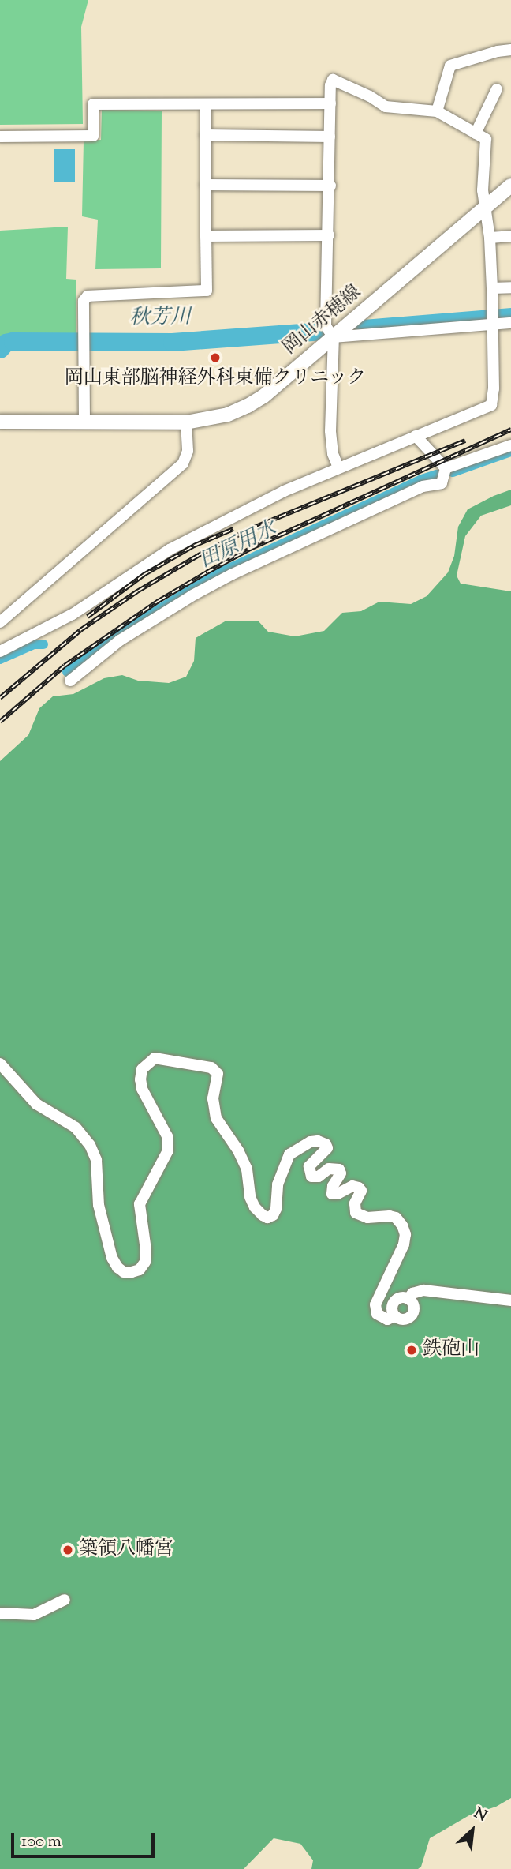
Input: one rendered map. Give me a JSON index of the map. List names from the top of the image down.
{
  "streets": {
    "main road": ["岡山赤穂線"]
  },
  "water": ["秋芳川", "田原用水"],
  "places": ["岡山東部脳神経外科東備クリニック", "鉄砲山", "築領八幡宮"],
  "scale_bar": "100 m",
  "north": "top right"
}
